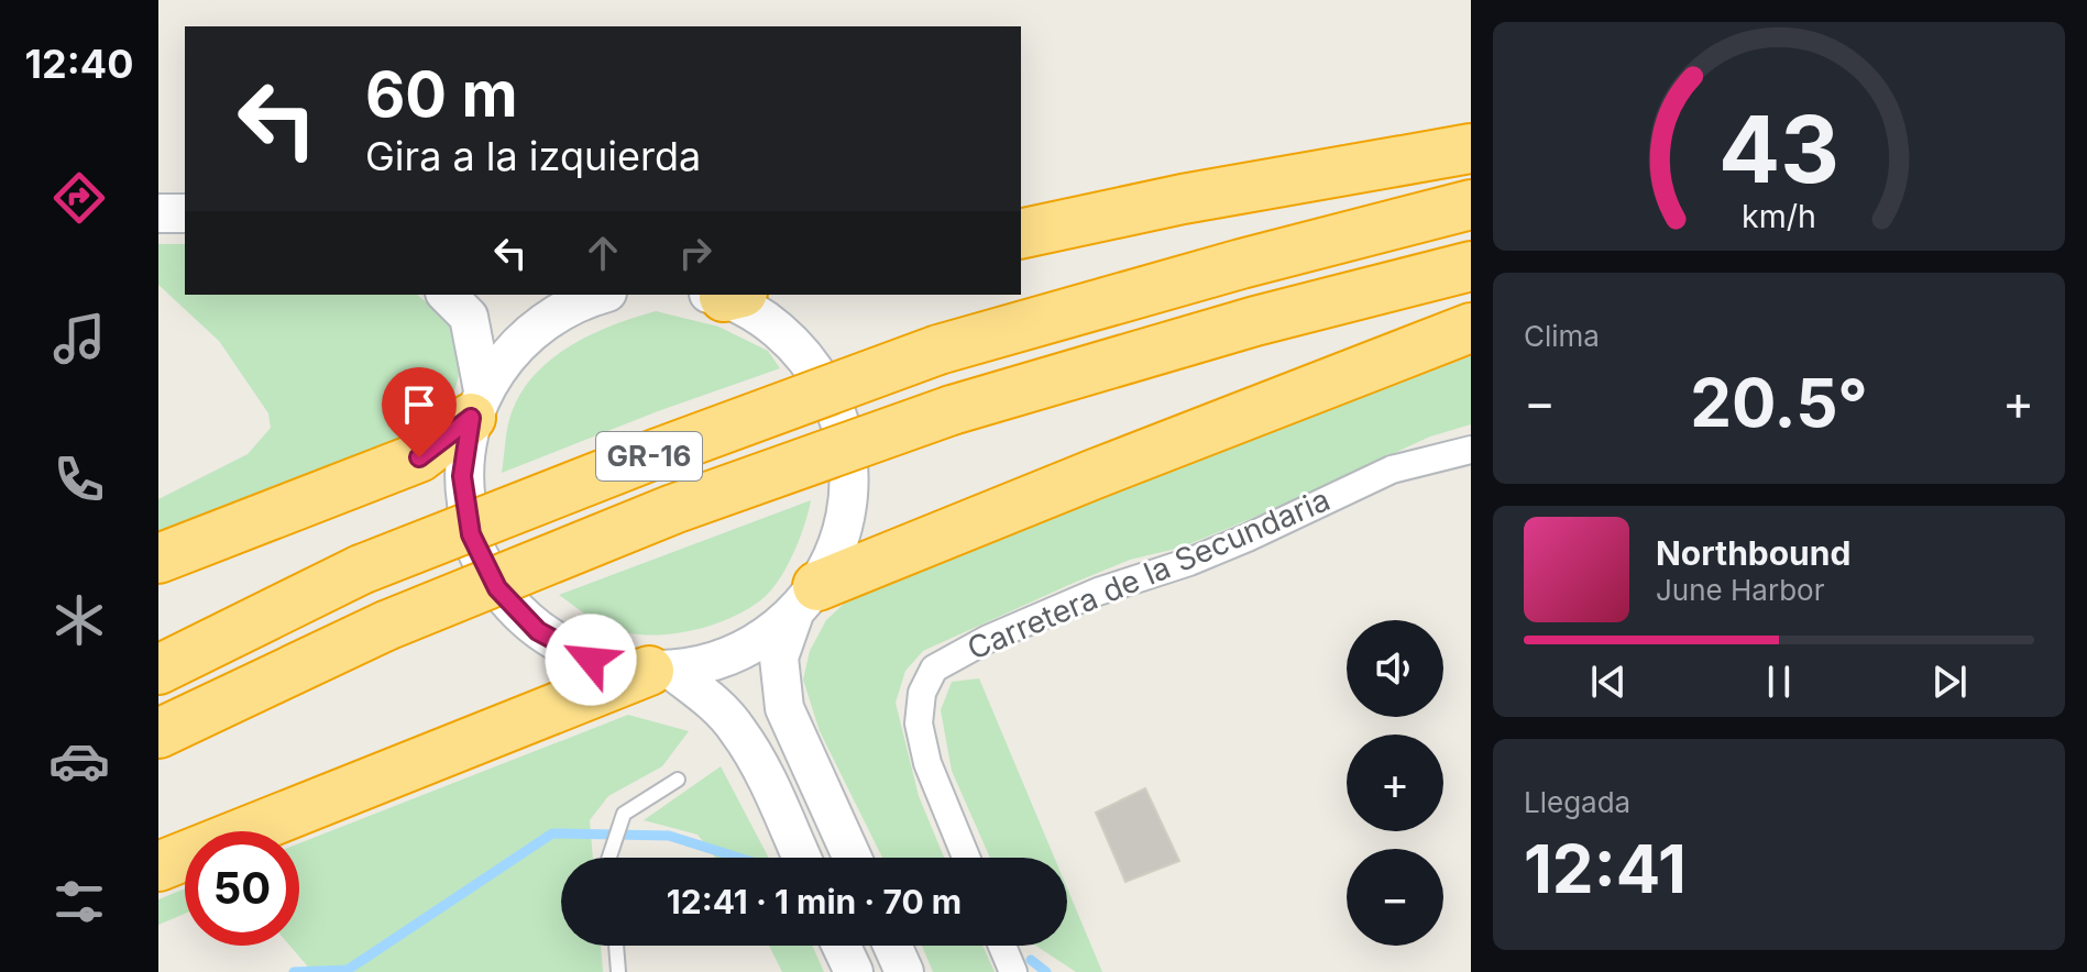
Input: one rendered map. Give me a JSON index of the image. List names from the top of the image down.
{
  "streets": {
    "highway": ["GR-16"],
    "street": ["Carretera de la Secundaria"]
  },
  "page": {
    "tabs": "12:40",
    "turn": ["60 m", "Gira a la izquierda"],
    "tile": [
      "Clima",
      ["Llegada", "12:41"]
    ],
    "heat": ["−", "20.5°", "+"],
    "song": ["Northbound", "June Harbor"],
    "map_buttons": ["+", "−"],
    "limit": "50",
    "trip": "12:41 · 1 min · 70 m",
    "gauge": ["43", "km/h"]
  }
}
